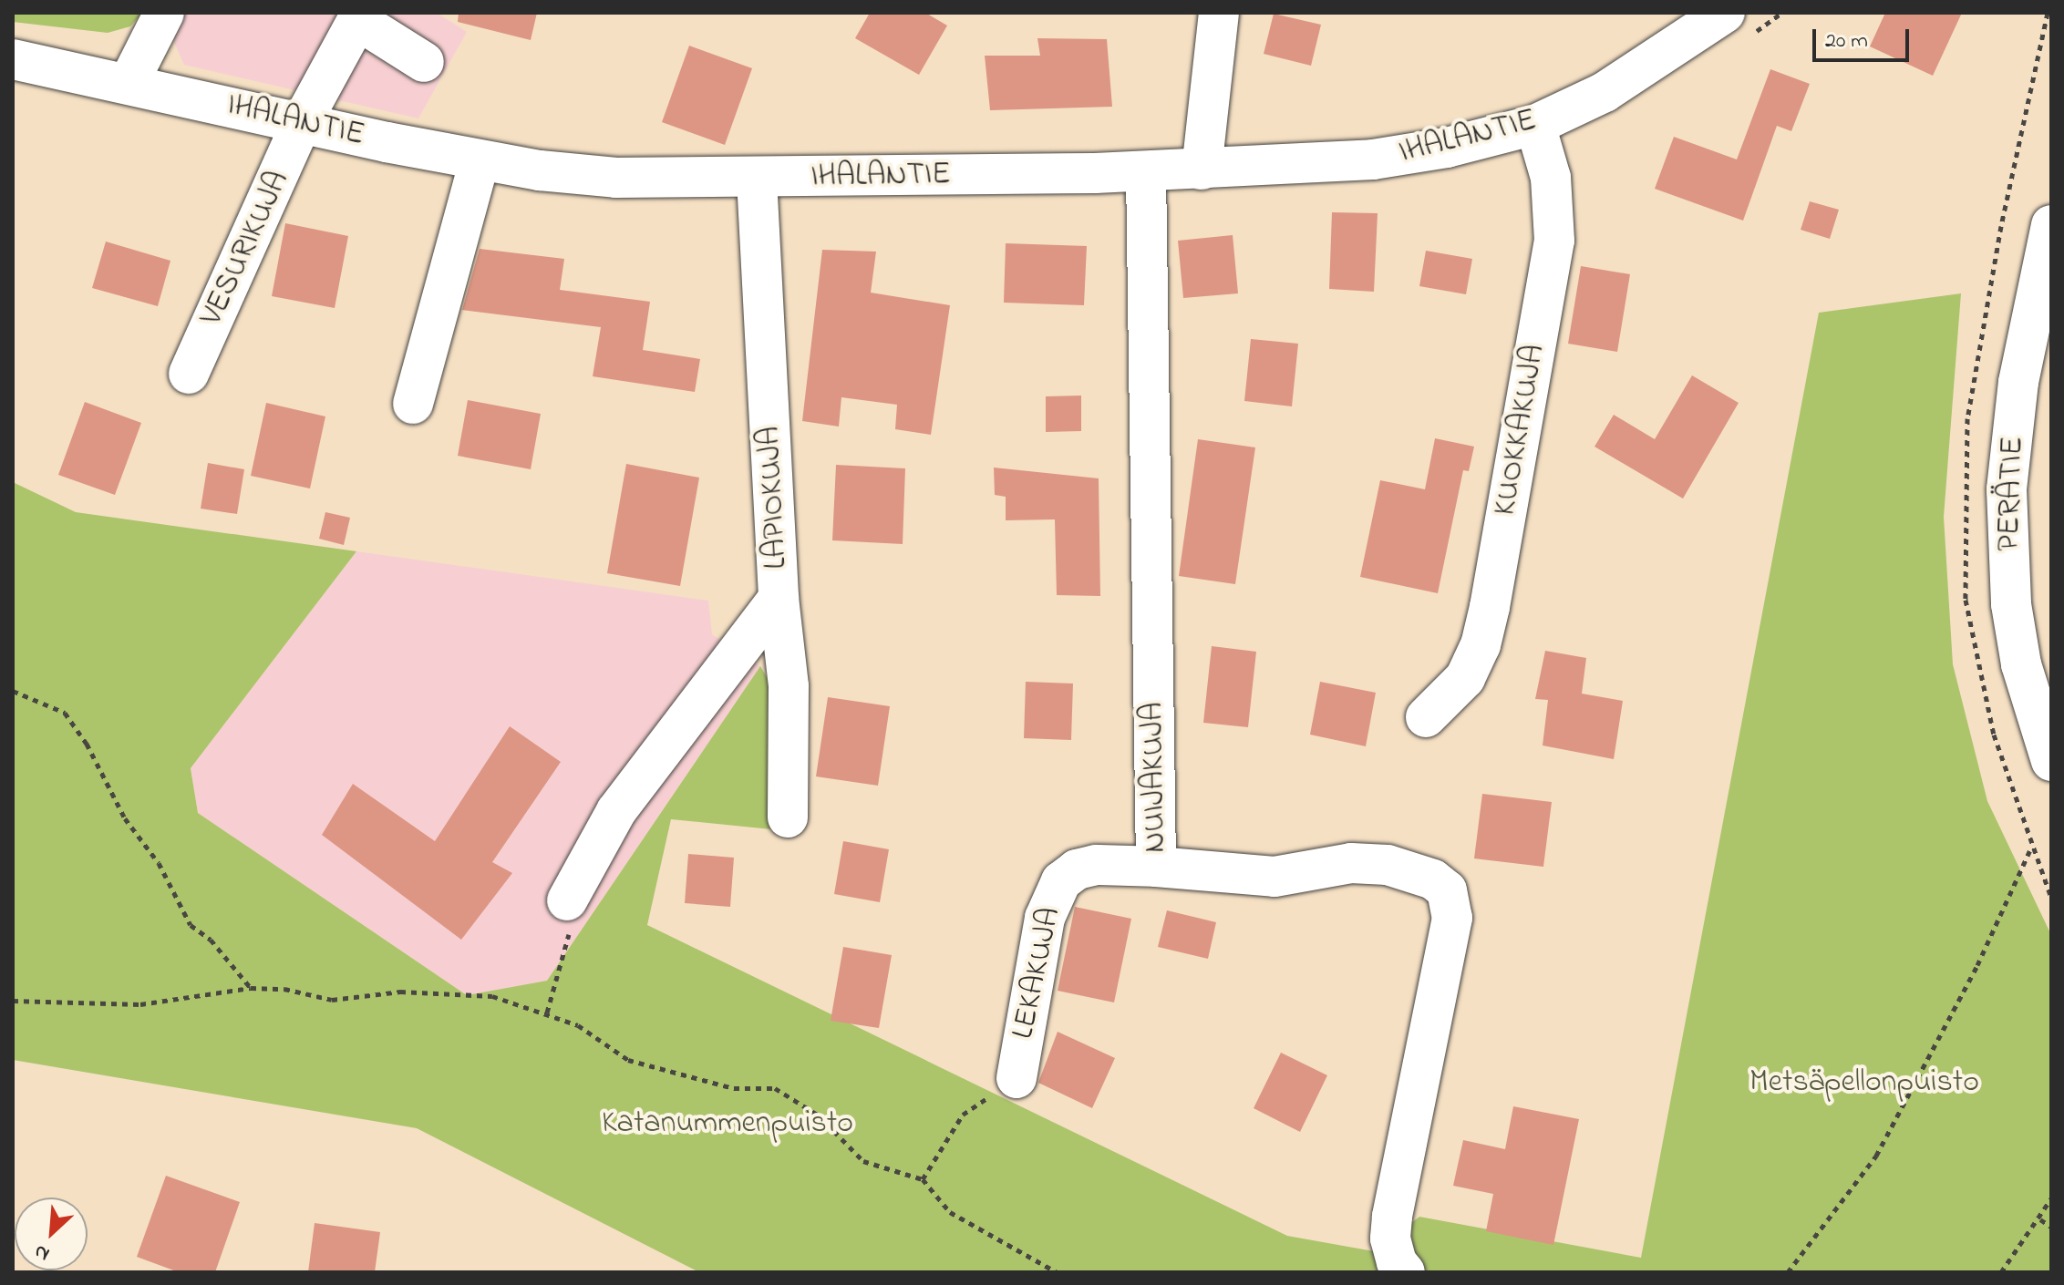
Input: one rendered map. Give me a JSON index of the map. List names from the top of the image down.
{
  "streets": {
    "street": [
      "IHALANTIE",
      "VESURIKUJA",
      "KUOKKAKUJA",
      "PERÄTIE",
      "LAPIOKUJA",
      "NUIJAKUJA",
      "LEKAKUJA"
    ]
  },
  "crossings": [
    ["IHALANTIE", "VESURIKUJA"],
    ["IHALANTIE", "KUOKKAKUJA"],
    ["IHALANTIE", "LAPIOKUJA"],
    ["IHALANTIE", "NUIJAKUJA"],
    ["NUIJAKUJA", "LEKAKUJA"]
  ],
  "parks": ["Metsäpellonpuisto", "Katanummenpuisto"],
  "scale_bar": "20 m",
  "north": "bottom left"
}
